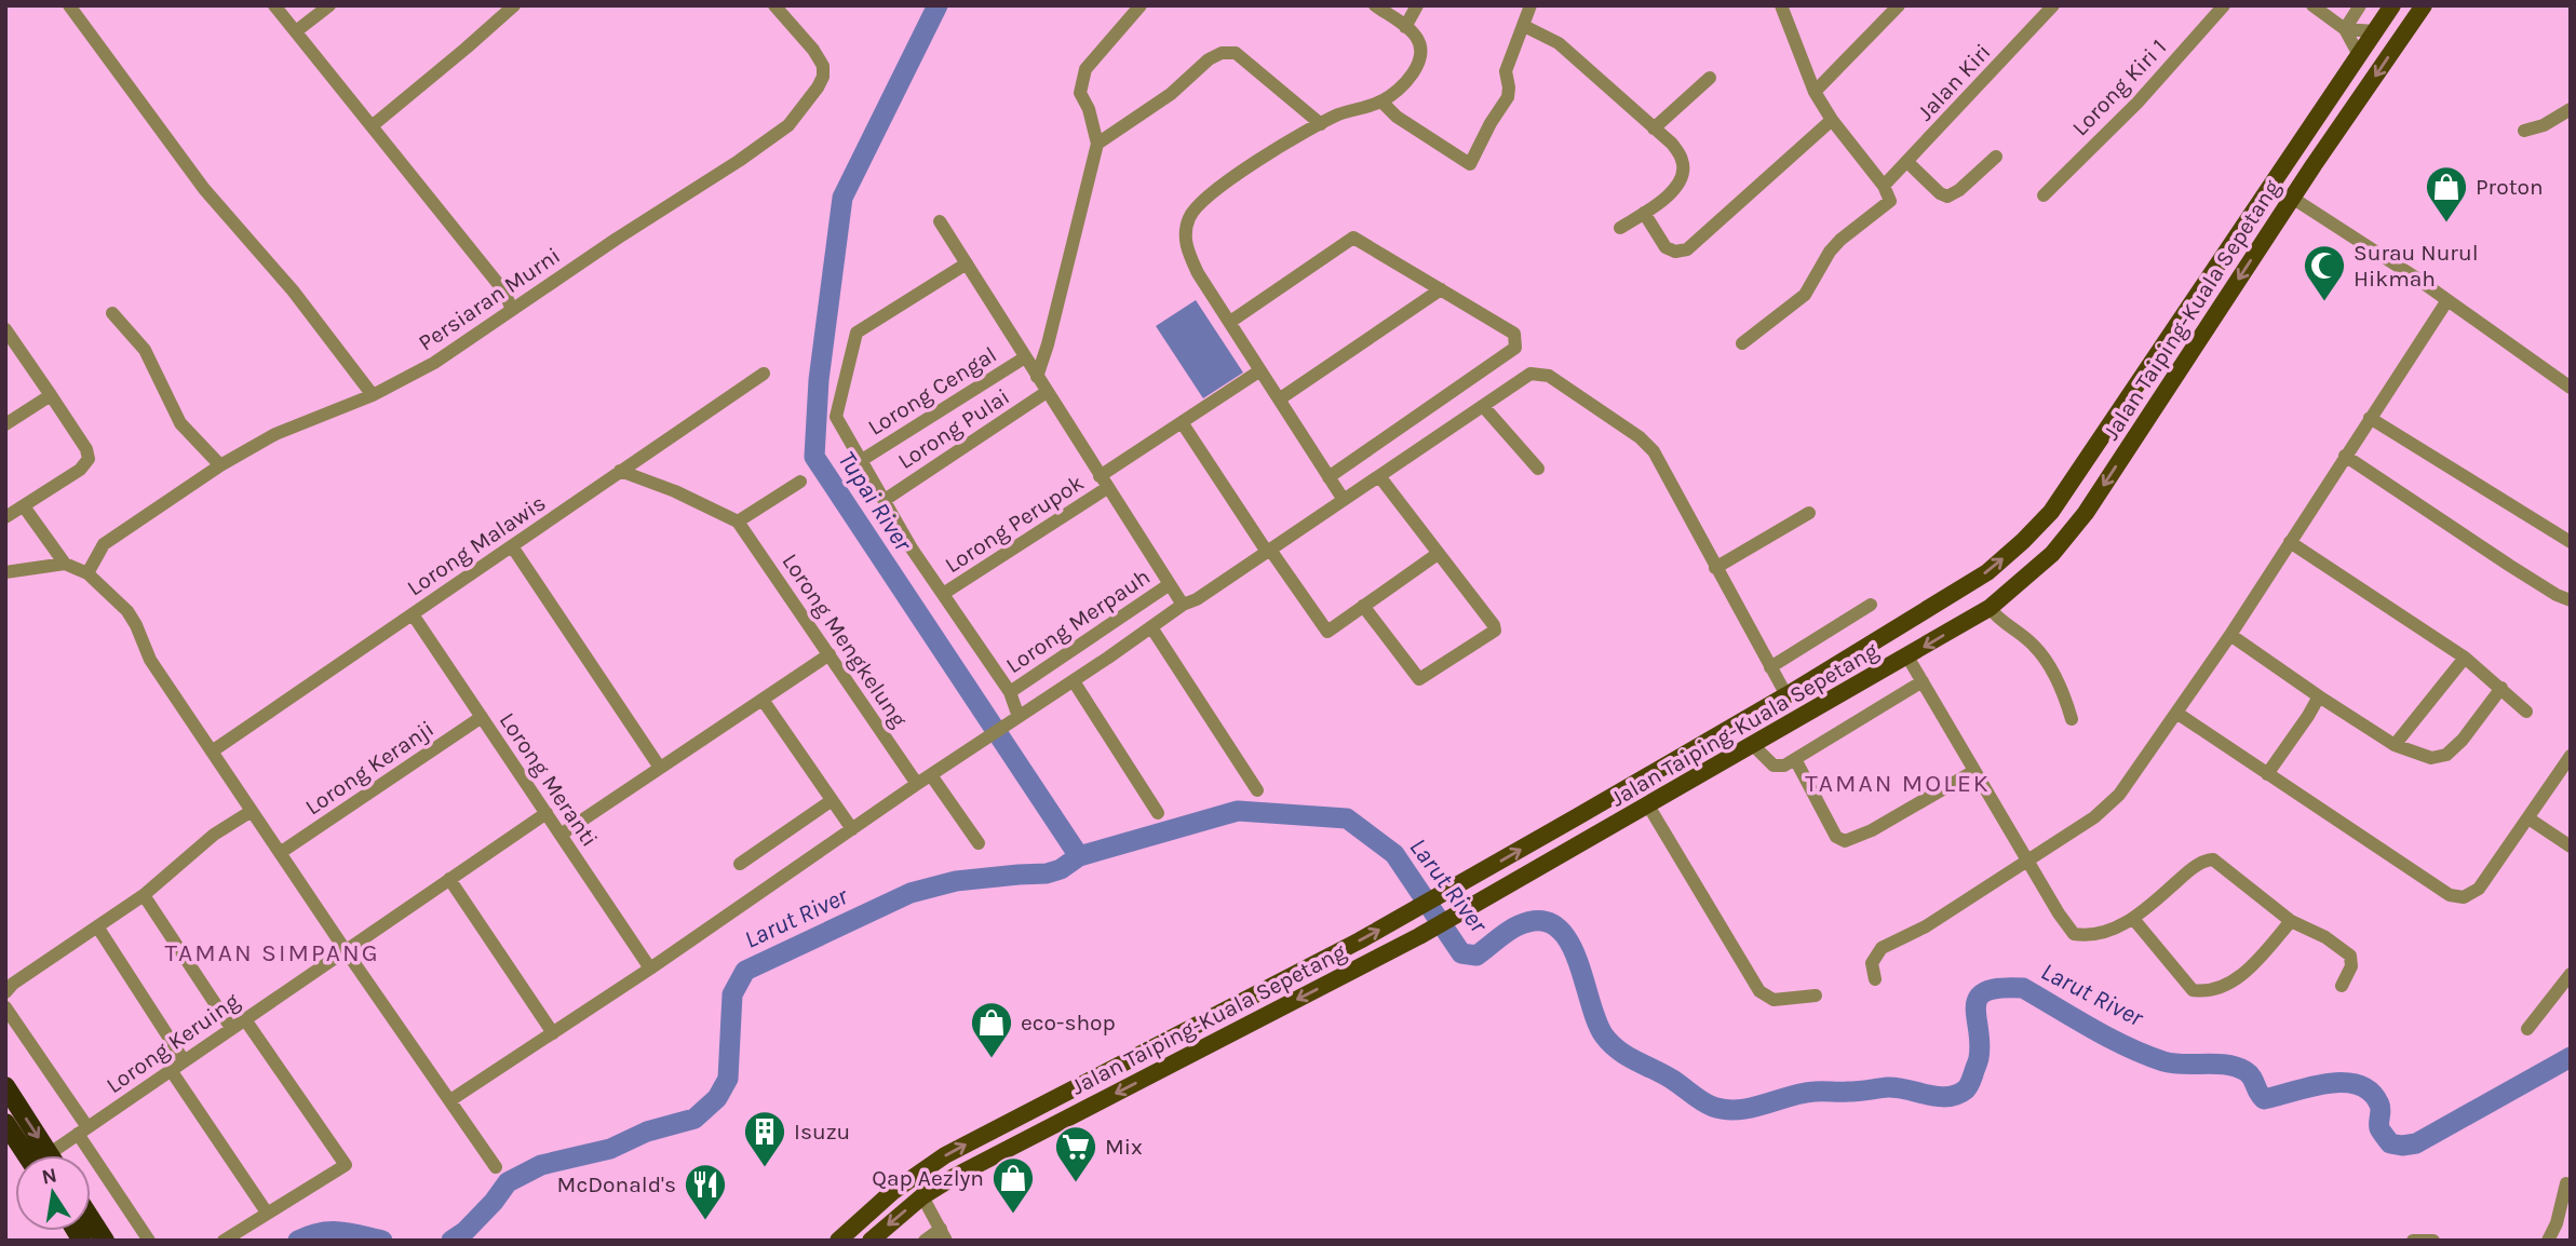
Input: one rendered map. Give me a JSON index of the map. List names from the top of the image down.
{
  "streets": {
    "main road": ["Jalan Taiping-Kuala Sepetang"],
    "street": [
      "Jalan Kiri",
      "Lorong Kiri 1",
      "Persiaran Murni",
      "Lorong Cengal",
      "Lorong Pulai",
      "Lorong Perupok",
      "Lorong Malawis",
      "Lorong Merpauh",
      "Lorong Mengkelung",
      "Lorong Keranji",
      "Lorong Meranti",
      "Lorong Keruing"
    ]
  },
  "crossings": [
    ["Lorong Malawis", "Lorong Meranti"],
    ["Lorong Keranji", "Lorong Meranti"],
    ["Lorong Meranti", "Lorong Keruing"]
  ],
  "districts": ["TAMAN MOLEK", "TAMAN SIMPANG"],
  "water": ["Tupai River", "Larut River"],
  "places": {
    "shop": ["Proton", "eco-shop", "Qap Aezlyn"],
    "mosque": ["Surau Nurul Hikmah"],
    "building": ["Isuzu"],
    "supermarket": ["Mix"],
    "restaurant": ["McDonald's"]
  },
  "north": "top"
}
